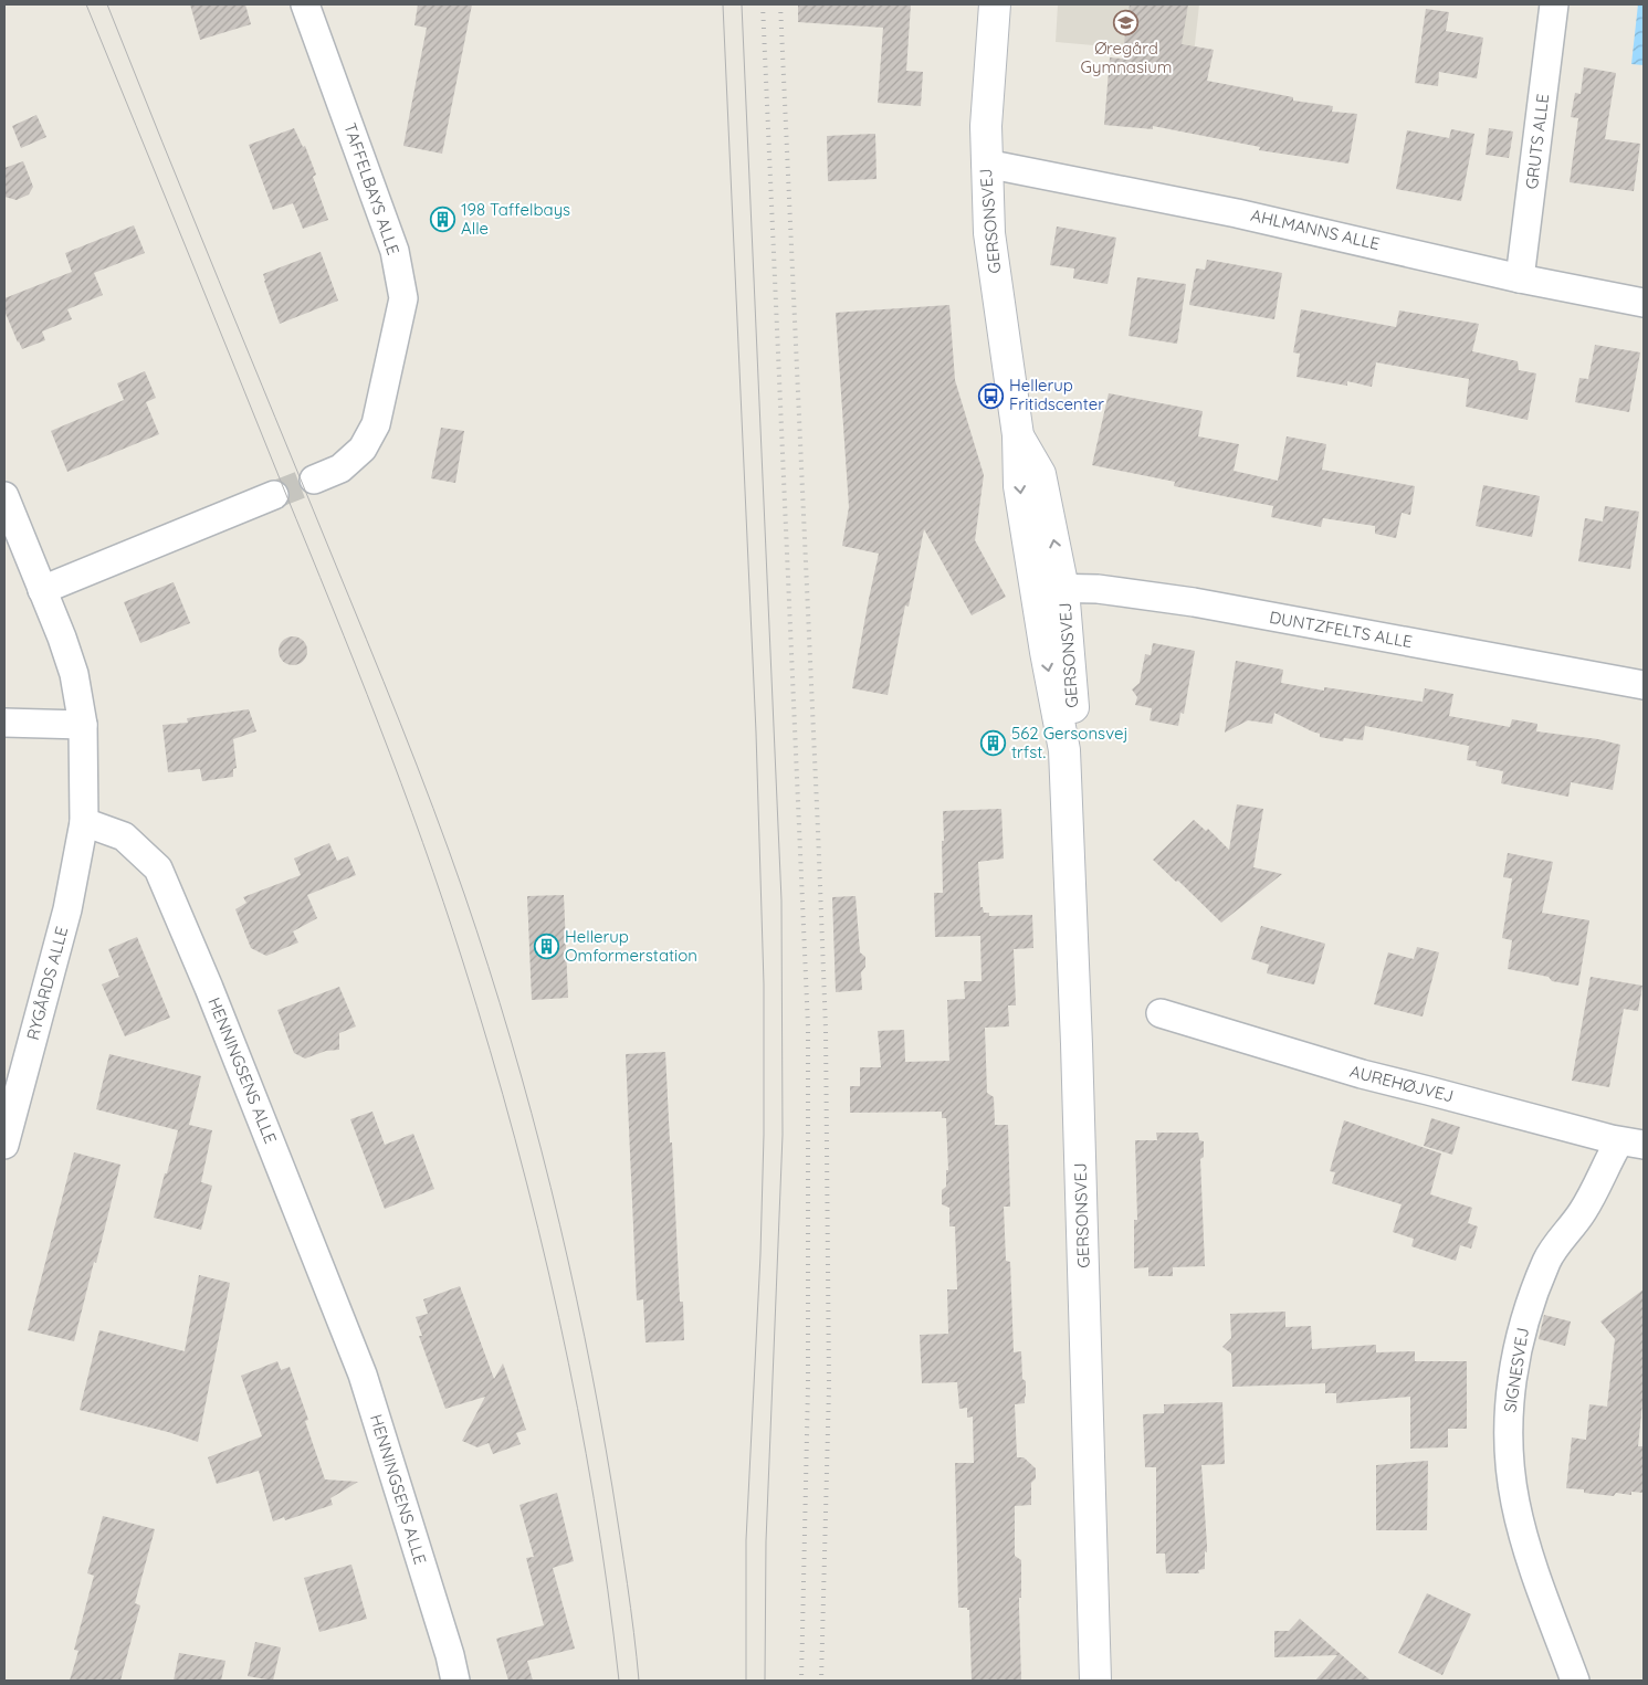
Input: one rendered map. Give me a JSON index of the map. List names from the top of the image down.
{
  "streets": {
    "street": [
      "GRUTS ALLE",
      "TAFFELBAYS ALLE",
      "GERSONSVEJ",
      "AHLMANNS ALLE",
      "DUNTZFELTS ALLE",
      "RYGÅRDS ALLE",
      "HENNINGSENS ALLE",
      "AUREHØJVEJ",
      "SIGNESVEJ"
    ]
  },
  "crossings": [
    ["GRUTS ALLE", "AHLMANNS ALLE"],
    ["GERSONSVEJ", "AHLMANNS ALLE"],
    ["GERSONSVEJ", "DUNTZFELTS ALLE"],
    ["RYGÅRDS ALLE", "HENNINGSENS ALLE"],
    ["AUREHØJVEJ", "SIGNESVEJ"]
  ],
  "places": {
    "school or university": ["Øregård Gymnasium"],
    "building": ["198 Taffelbays Alle", "562 Gersonsvej trfst.", "Hellerup Omformerstation"],
    "bus stop": ["Hellerup Fritidscenter"]
  }
}
